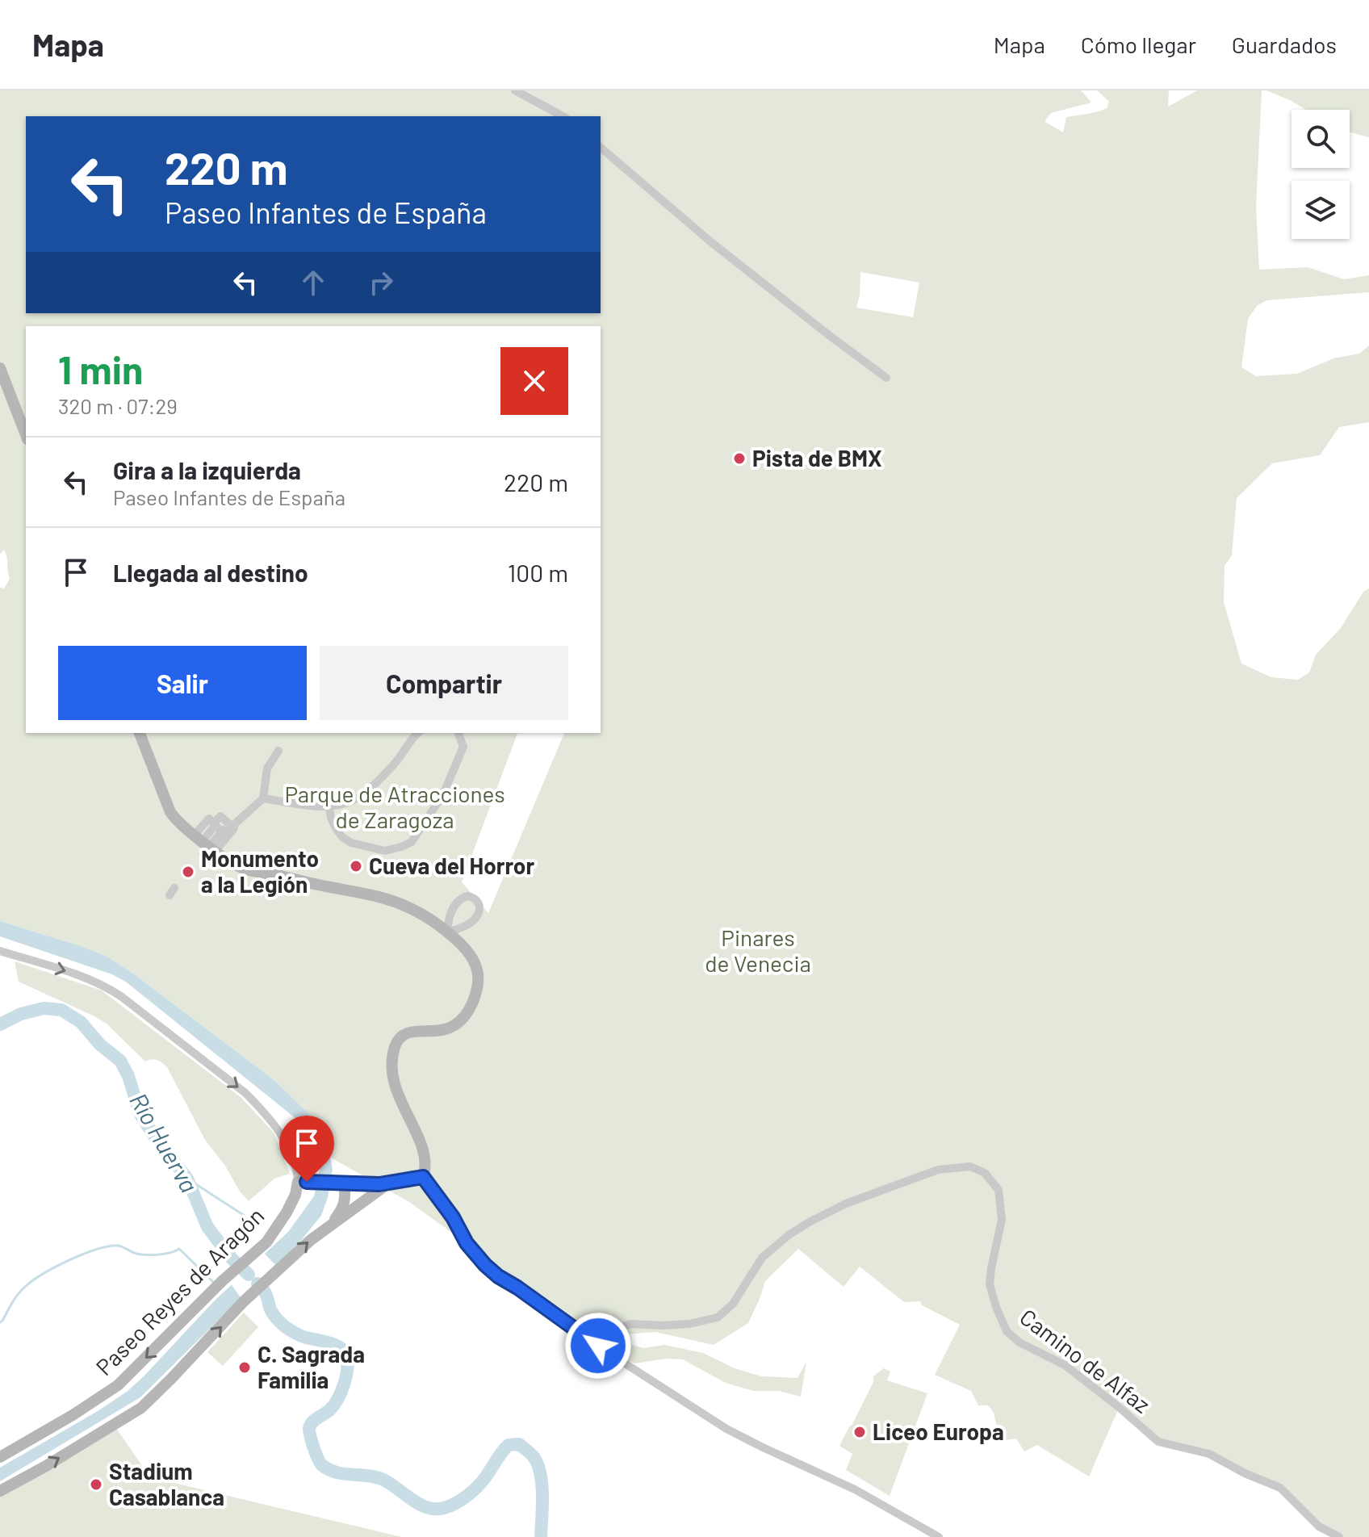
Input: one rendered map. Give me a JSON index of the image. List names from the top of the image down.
{
  "streets": {
    "street": ["Paseo Reyes de Aragón", "Camino de Alfaz"]
  },
  "water": ["Río Huerva"],
  "parks": ["Parque de Atracciones de Zaragoza", "Pinares de Venecia"],
  "places": [
    "Pista de BMX",
    "Cueva del Horror",
    "Monumento a la Legión",
    "C. Sagrada Familia",
    "Liceo Europa",
    "Stadium Casablanca"
  ],
  "page": {
    "header": "Mapa",
    "nav": ["Mapa", "Cómo llegar", "Guardados"],
    "turn": ["220 m", "Paseo Infantes de España"],
    "heading": ["1 min", "320 m · 07:29"],
    "list": [
      {
        "name": "Gira a la izquierda",
        "note": "Paseo Infantes de España",
        "value": "220 m"
      },
      {
        "name": "Llegada al destino",
        "value": "100 m"
      }
    ],
    "buttons": ["Salir", "Compartir"]
  }
}
